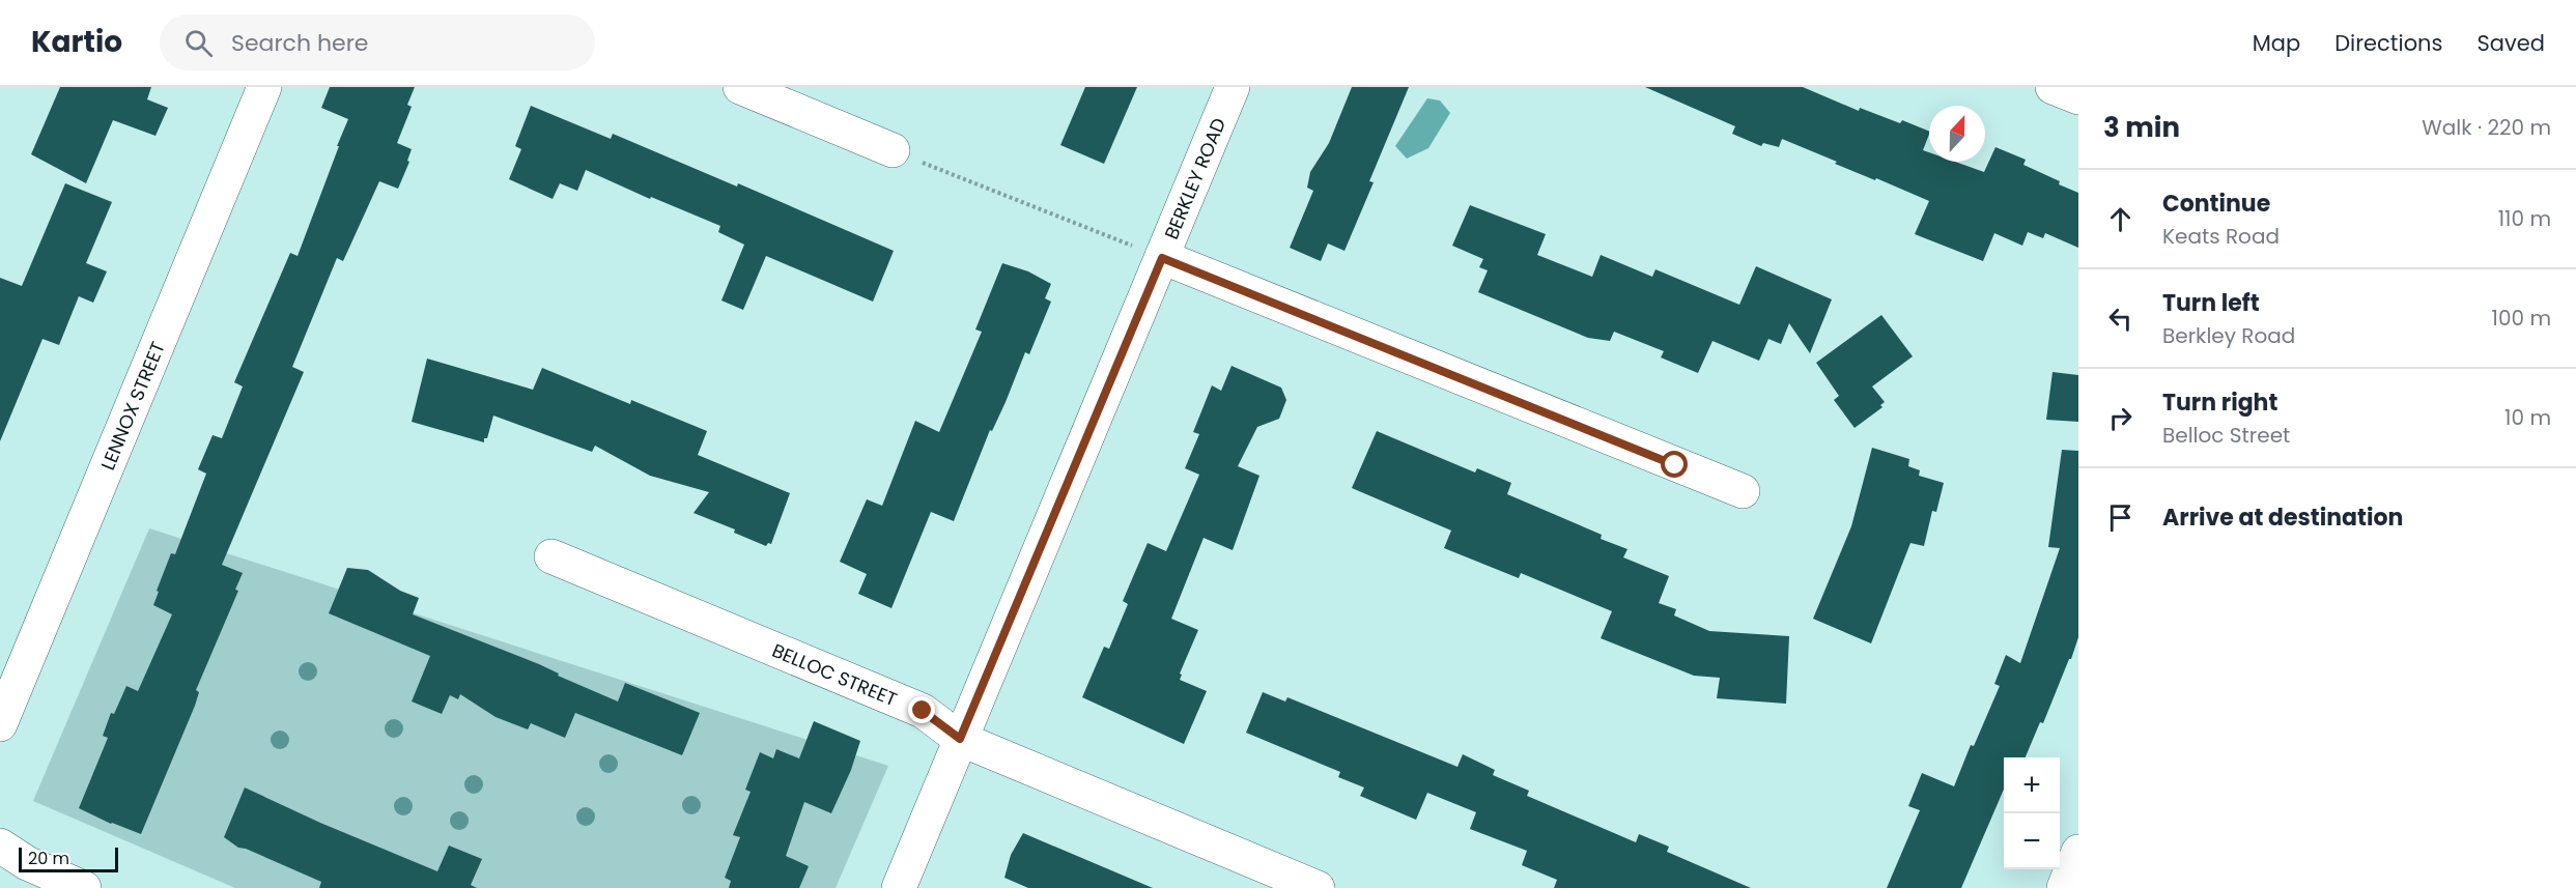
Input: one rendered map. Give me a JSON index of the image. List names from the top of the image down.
{
  "streets": {
    "street": ["BERKLEY ROAD", "LENNOX STREET", "BELLOC STREET"]
  },
  "crossings": [
    ["BERKLEY ROAD", "BELLOC STREET"]
  ],
  "scale_bar": "20 m",
  "north": "top",
  "page": {
    "header": "Kartio",
    "search": "Search here",
    "nav": ["Map", "Directions", "Saved"],
    "heading": ["3 min", "Walk · 220 m"],
    "list": [
      ["Continue", "Keats Road", "110 m"],
      ["Turn left", "Berkley Road", "100 m"],
      ["Turn right", "Belloc Street", "10 m"],
      "Arrive at destination"
    ],
    "map_buttons": ["+", "−"],
    "scale": "20 m"
  }
}
